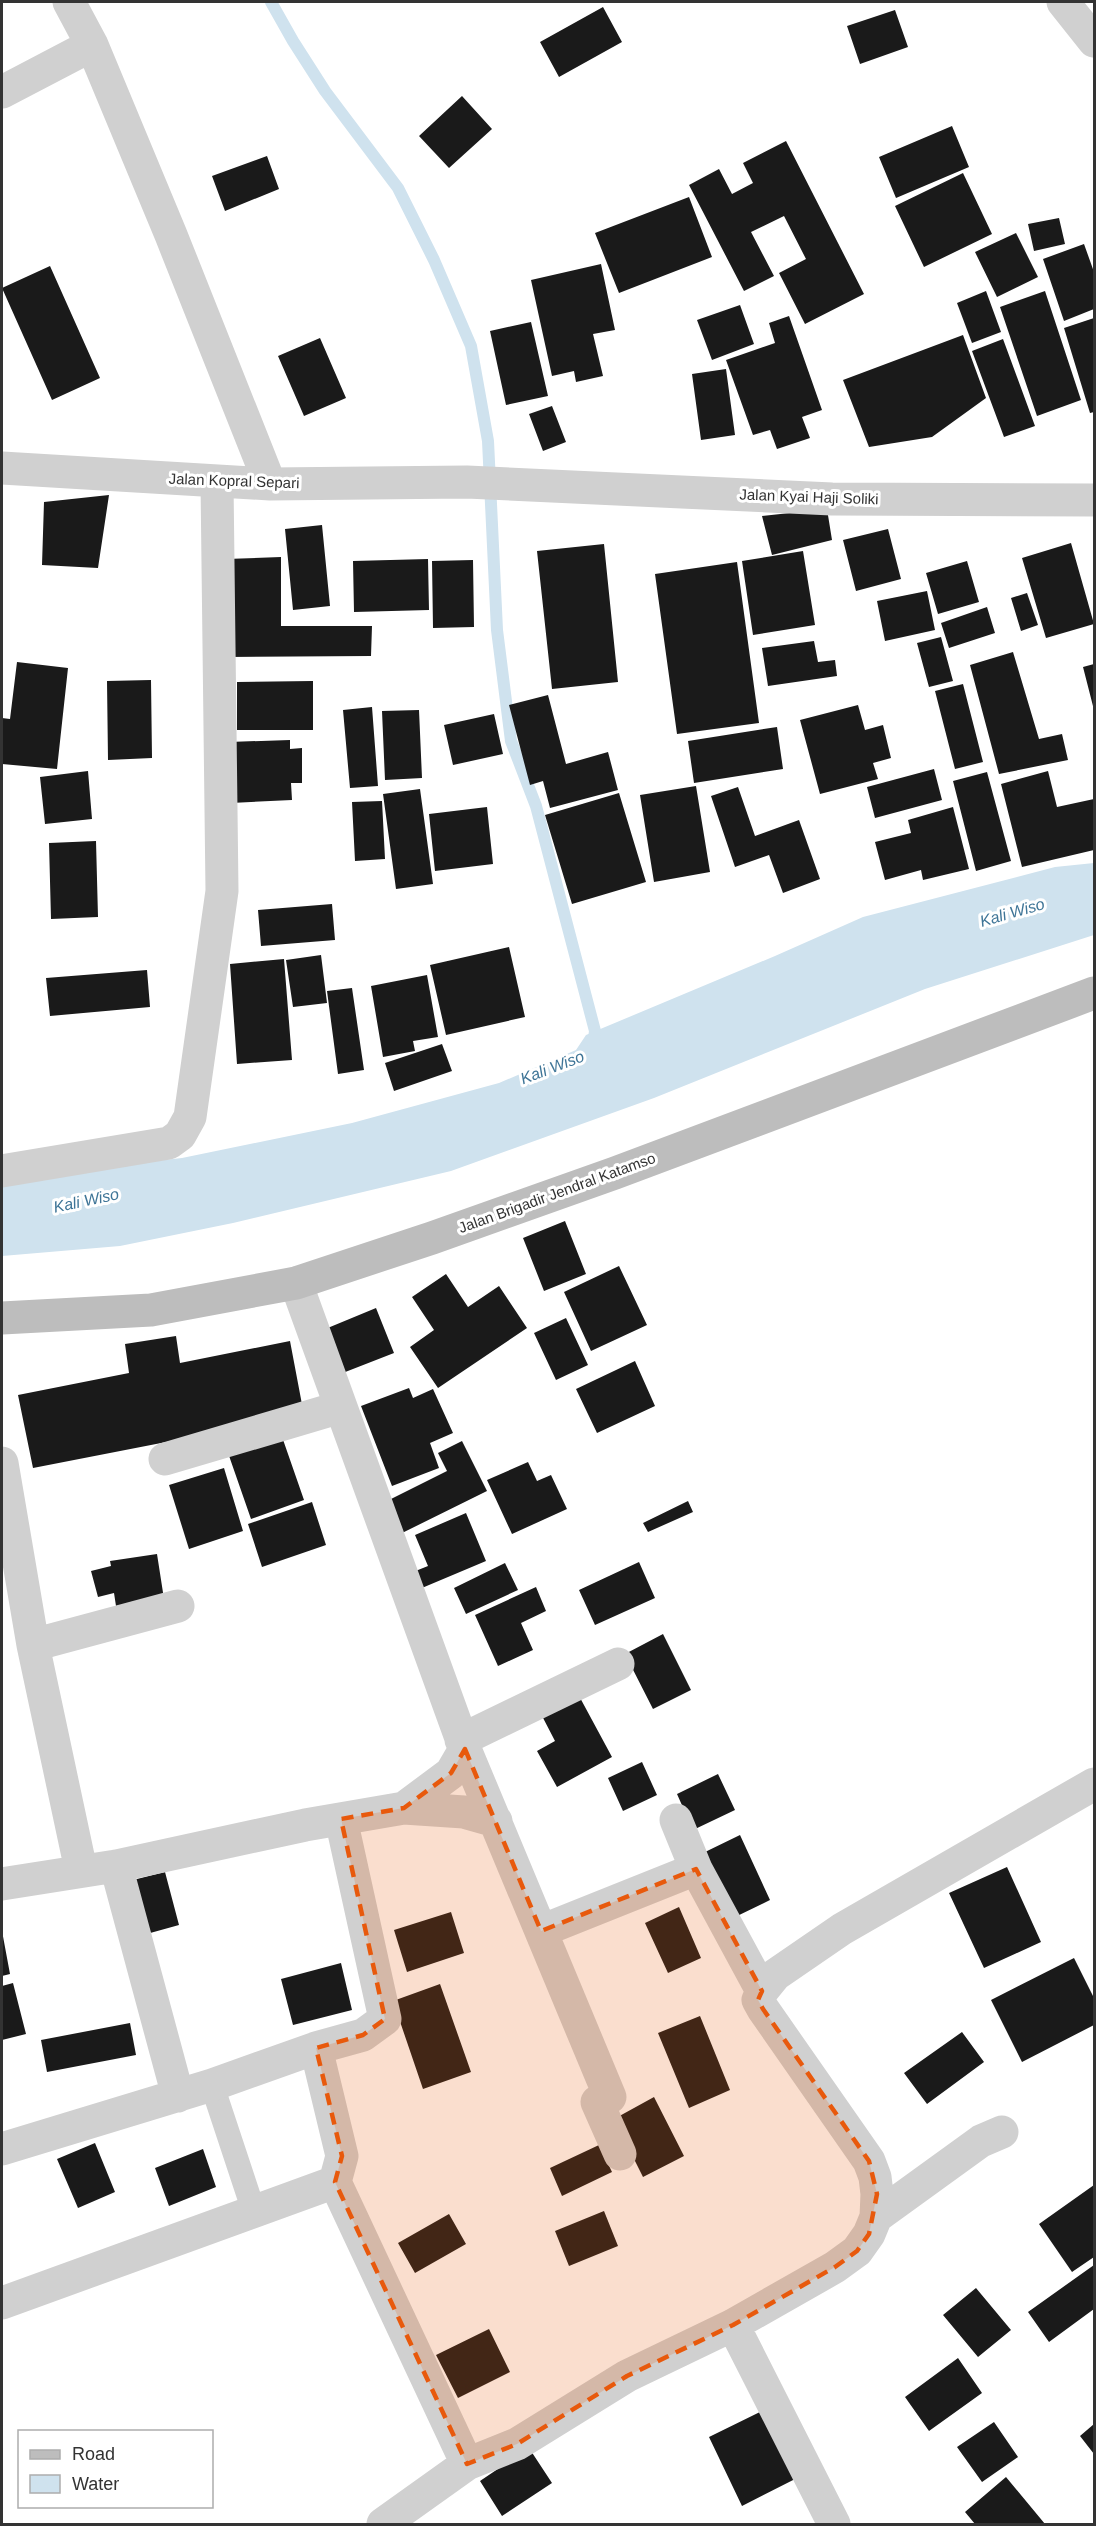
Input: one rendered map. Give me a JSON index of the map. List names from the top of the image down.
{
  "streets": {
    "street": ["Jalan Kopral Separi", "Jalan Kyai Haji Soliki", "Jalan Brigadir Jendral Katamso"]
  },
  "crossings": [
    ["Jalan Kopral Separi", "Jalan Kyai Haji Soliki"]
  ],
  "water": ["Kali Wiso"],
  "legend": ["Road", "Water"]
}
